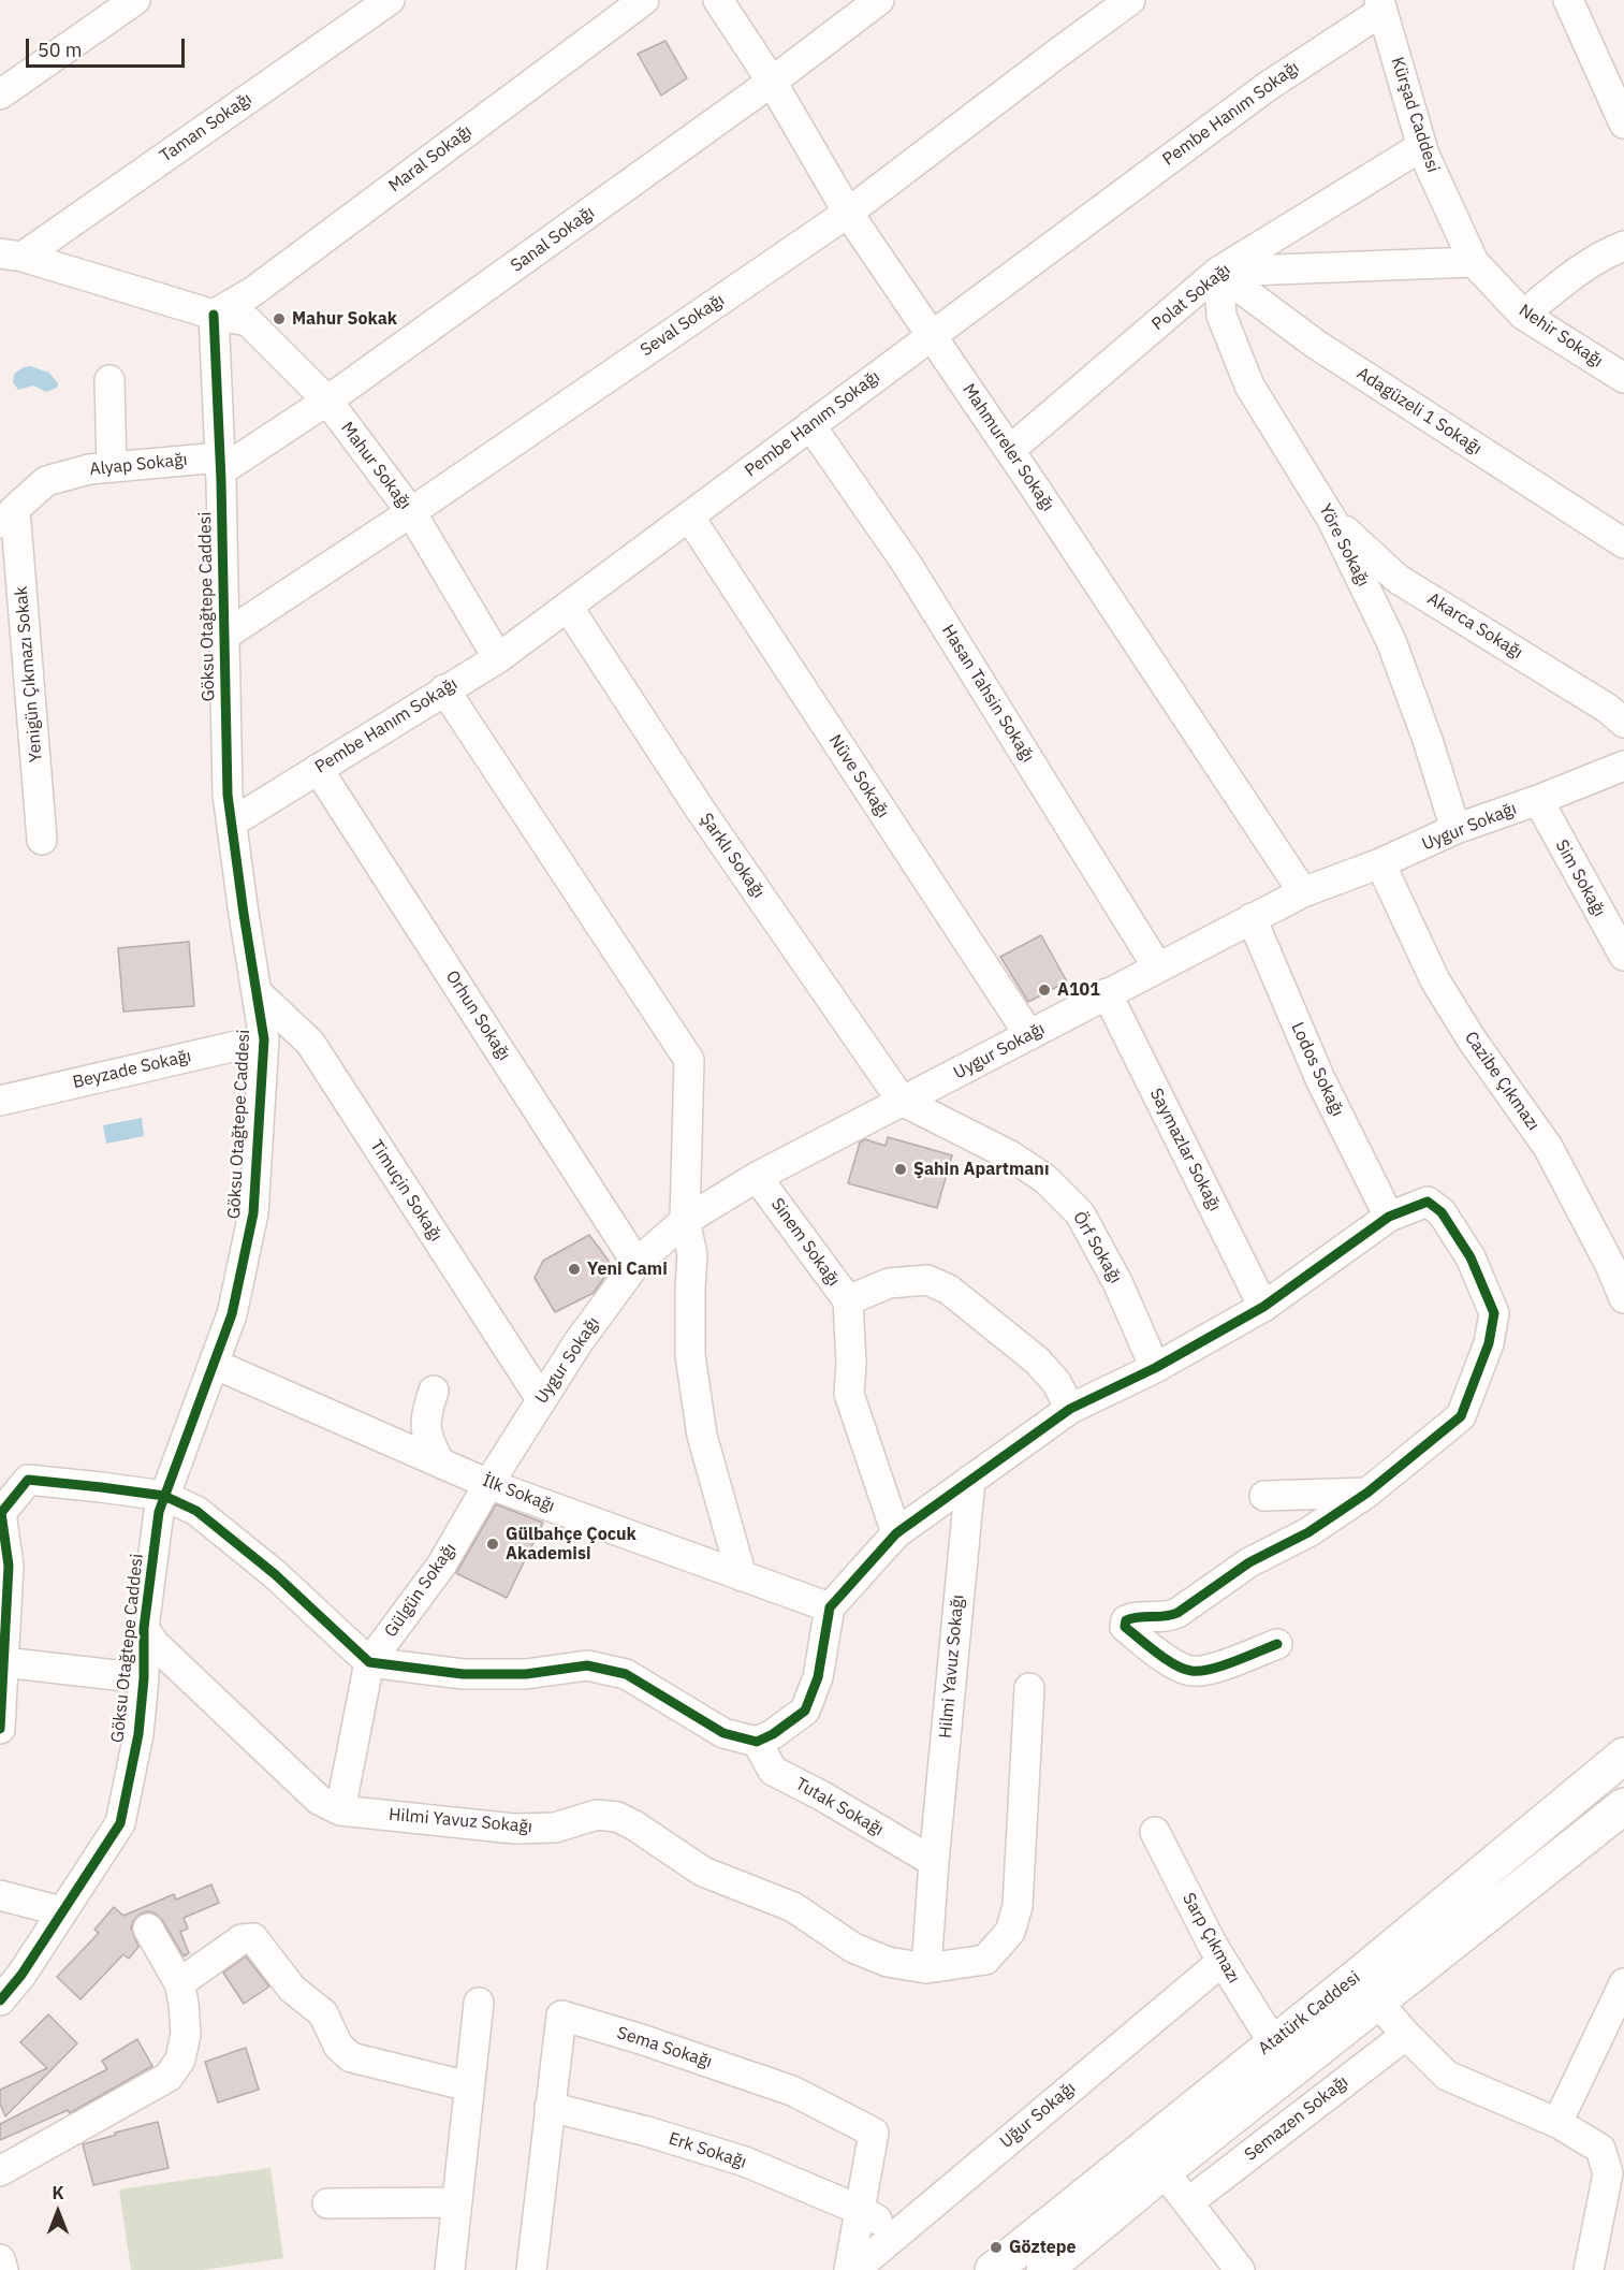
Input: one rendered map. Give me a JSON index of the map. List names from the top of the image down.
{
  "streets": {
    "main road": ["Atatürk Caddesi"],
    "street": [
      "Pembe Hanım Sokağı",
      "Kürşad Caddesi",
      "Taman Sokağı",
      "Maral Sokağı",
      "Sanal Sokağı",
      "Polat Sokağı",
      "Seval Sokağı",
      "Nehir Sokağı",
      "Adagüzeli 1 Sokaḡı",
      "Mahmureler Sokağı",
      "Alyap Sokağı",
      "Mahur Sokağı",
      "Yöre Sokağı",
      "Göksu Otağtepe Caddesi",
      "Akarca Sokağı",
      "Yenigün Çıkmazı Sokak",
      "Hasan Tahsin Sokağı",
      "Nüve Sokağı",
      "Uygur Sokağı",
      "Şarklı Sokağı",
      "Sim Sokağı",
      "Orhun Sokağı",
      "Beyzade Sokağı",
      "Lodos Sokağı",
      "Cazibe Çıkmazı",
      "Saymazlar Sokağı",
      "Timuçin Sokağı",
      "Sinem Sokağı",
      "Örf Sokağı",
      "İlk Sokağı",
      "Gülgün Sokağı",
      "Hilmi Yavuz Sokağı",
      "Tutak Sokağı",
      "Sarp Çıkmazı",
      "Sema Sokağı",
      "Uğur Sokağı",
      "Semazen Sokağı",
      "Erk Sokağı"
    ]
  },
  "crossings": [
    ["Pembe Hanım Sokağı", "Kürşad Caddesi"],
    ["Pembe Hanım Sokağı", "Mahmureler Sokağı"],
    ["Pembe Hanım Sokağı", "Mahur Sokağı"],
    ["Pembe Hanım Sokağı", "Göksu Otağtepe Caddesi"],
    ["Pembe Hanım Sokağı", "Hasan Tahsin Sokağı"],
    ["Pembe Hanım Sokağı", "Nüve Sokağı"],
    ["Pembe Hanım Sokağı", "Şarklı Sokağı"],
    ["Pembe Hanım Sokağı", "Orhun Sokağı"],
    ["Kürşad Caddesi", "Polat Sokağı"],
    ["Kürşad Caddesi", "Nehir Sokağı"],
    ["Taman Sokağı", "Mahur Sokağı"],
    ["Maral Sokağı", "Mahur Sokağı"],
    ["Maral Sokağı", "Göksu Otağtepe Caddesi"],
    ["Sanal Sokağı", "Mahmureler Sokağı"],
    ["Sanal Sokağı", "Alyap Sokağı"],
    ["Sanal Sokağı", "Mahur Sokağı"],
    ["Sanal Sokağı", "Göksu Otağtepe Caddesi"],
    ["Polat Sokağı", "Adagüzeli 1 Sokaḡı"],
    ["Polat Sokağı", "Mahmureler Sokağı"],
    ["Polat Sokağı", "Yöre Sokağı"],
    ["Seval Sokağı", "Mahmureler Sokağı"],
    ["Seval Sokağı", "Mahur Sokağı"],
    ["Seval Sokağı", "Göksu Otağtepe Caddesi"],
    ["Adagüzeli 1 Sokaḡı", "Yöre Sokağı"],
    ["Mahmureler Sokağı", "Uygur Sokağı"],
    ["Alyap Sokağı", "Göksu Otağtepe Caddesi"],
    ["Alyap Sokağı", "Yenigün Çıkmazı Sokak"],
    ["Mahur Sokağı", "Göksu Otağtepe Caddesi"],
    ["Yöre Sokağı", "Akarca Sokağı"],
    ["Yöre Sokağı", "Uygur Sokağı"],
    ["Göksu Otağtepe Caddesi", "Beyzade Sokağı"],
    ["Göksu Otağtepe Caddesi", "Timuçin Sokağı"],
    ["Göksu Otağtepe Caddesi", "İlk Sokağı"],
    ["Göksu Otağtepe Caddesi", "Hilmi Yavuz Sokağı"],
    ["Hasan Tahsin Sokağı", "Uygur Sokağı"],
    ["Nüve Sokağı", "Uygur Sokağı"],
    ["Uygur Sokağı", "Şarklı Sokağı"],
    ["Uygur Sokağı", "Sim Sokağı"],
    ["Uygur Sokağı", "Orhun Sokağı"],
    ["Uygur Sokağı", "Lodos Sokağı"],
    ["Uygur Sokağı", "Cazibe Çıkmazı"],
    ["Uygur Sokağı", "Saymazlar Sokağı"],
    ["Uygur Sokağı", "Timuçin Sokağı"],
    ["Uygur Sokağı", "Sinem Sokağı"],
    ["Uygur Sokağı", "Örf Sokağı"],
    ["Uygur Sokağı", "İlk Sokağı"],
    ["Uygur Sokağı", "Gülgün Sokağı"],
    ["Şarklı Sokağı", "Örf Sokağı"],
    ["İlk Sokağı", "Gülgün Sokağı"],
    ["Hilmi Yavuz Sokağı", "Tutak Sokağı"],
    ["Sarp Çıkmazı", "Atatürk Caddesi"],
    ["Sarp Çıkmazı", "Uğur Sokağı"],
    ["Sema Sokağı", "Uğur Sokağı"],
    ["Sema Sokağı", "Erk Sokağı"],
    ["Uğur Sokağı", "Erk Sokağı"]
  ],
  "places": [
    "Mahur Sokak",
    "A101",
    "Şahin Apartmanı",
    "Yeni Cami",
    "Gülbahçe Çocuk Akademisi",
    "Göztepe"
  ],
  "scale_bar": "50 m",
  "north": "top"
}
